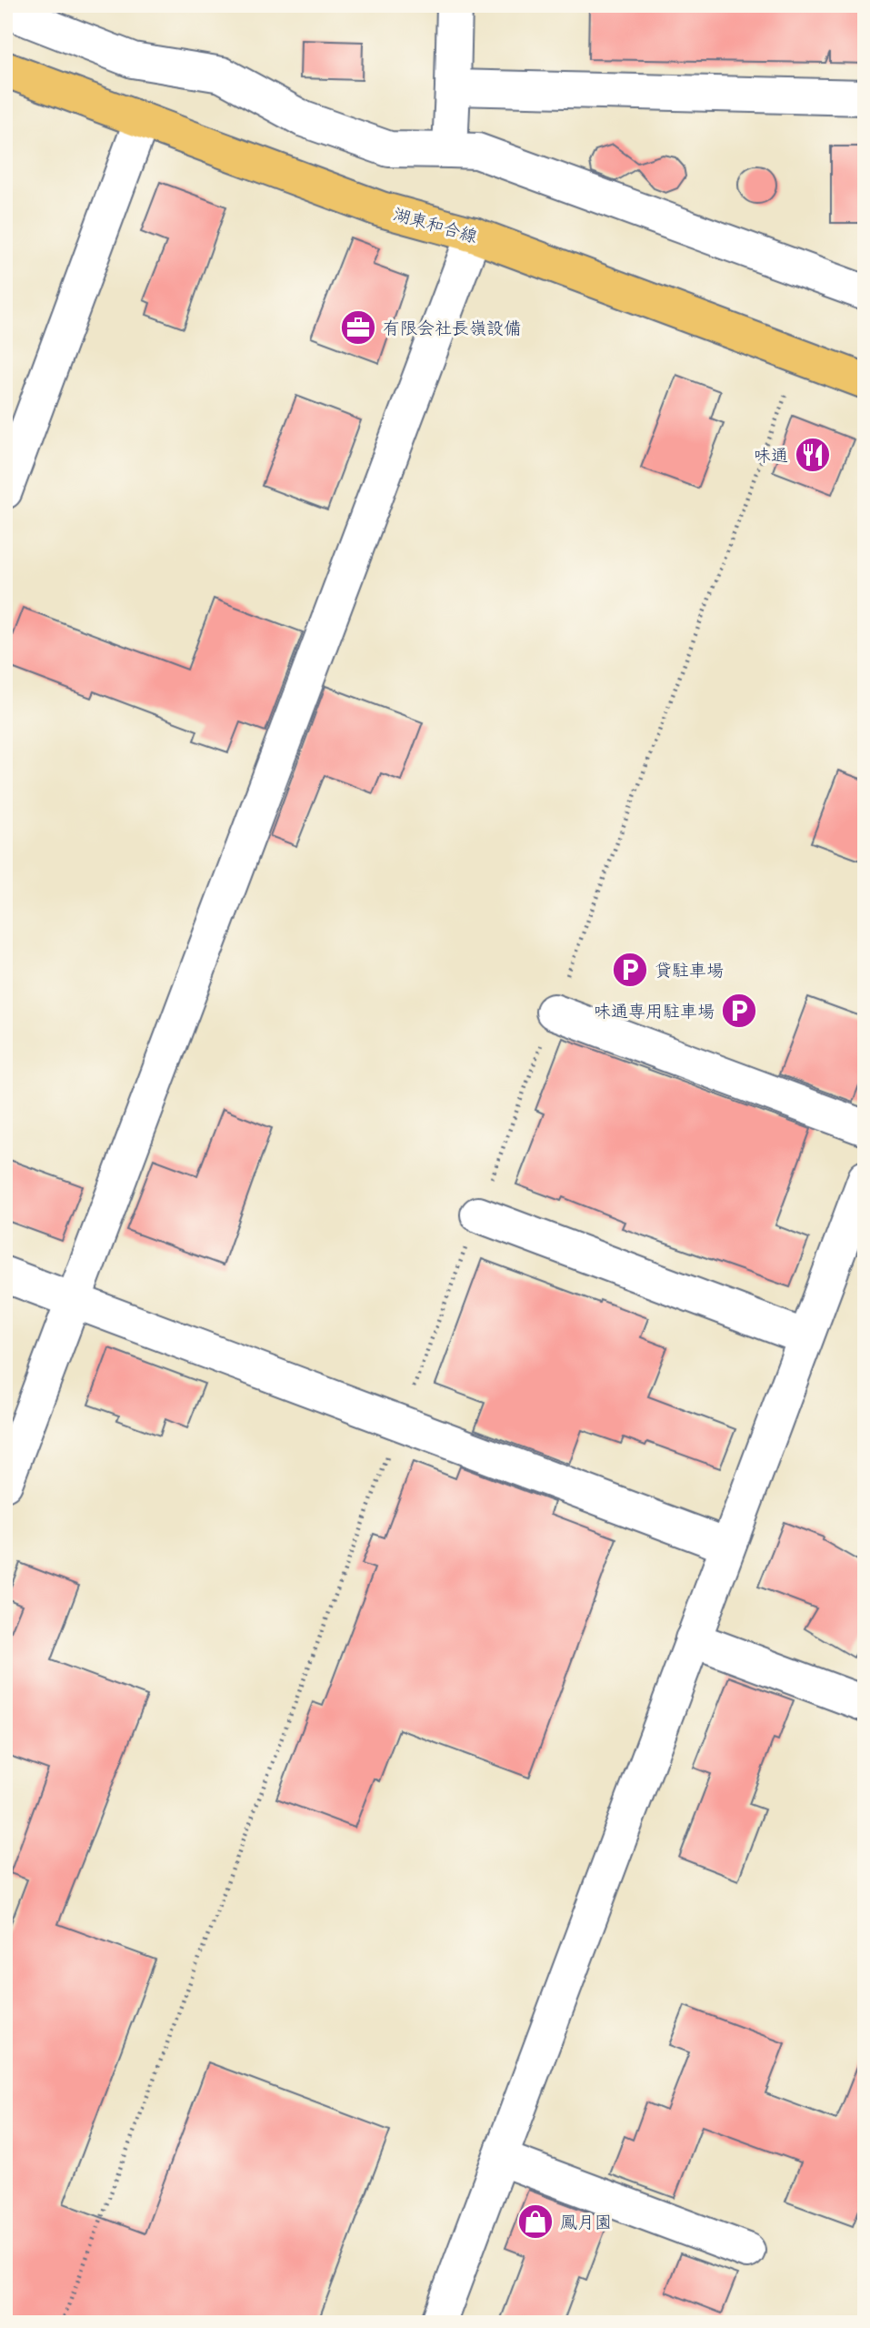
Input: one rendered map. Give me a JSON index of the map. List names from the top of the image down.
{
  "streets": {
    "main road": ["湖東和合線"]
  },
  "places": {
    "office": ["有限会社長嶺設備"],
    "restaurant": ["味通"],
    "parking": ["貸駐車場", "味通専用駐車場"],
    "shop": ["鳳月園"]
  }
}
